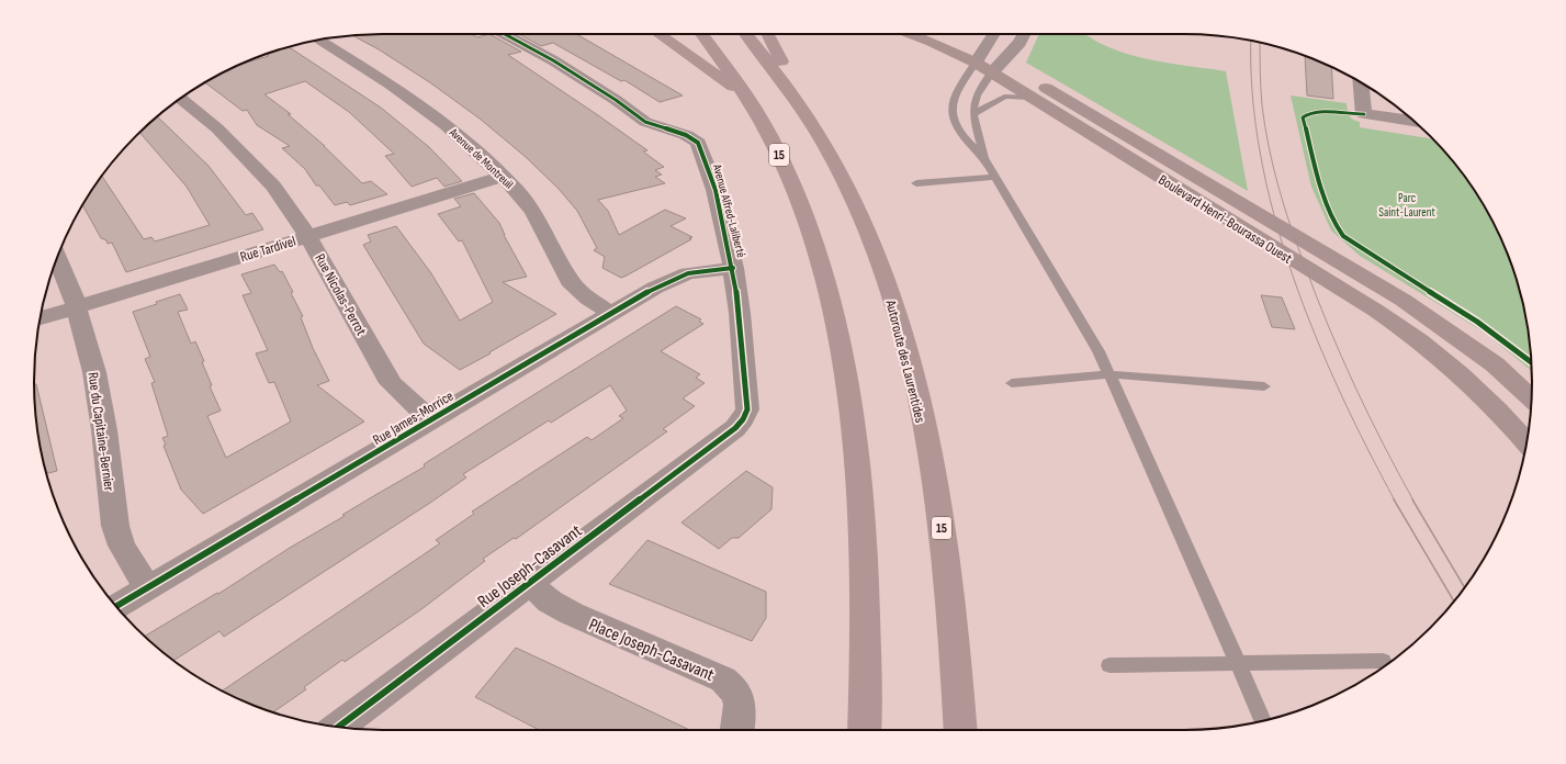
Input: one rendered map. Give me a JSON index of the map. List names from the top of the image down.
{
  "streets": {
    "highway": ["15", "Autoroute des Laurentides"],
    "main road": ["Boulevard Henri-Bourassa Ouest"],
    "street": [
      "Avenue de Montreuil",
      "Avenue Alfred-Laliberté",
      "Rue Tardivel",
      "Rue Nicolas-Perrot",
      "Rue James-Morrice",
      "Rue du Capitaine-Bernier",
      "Rue Joseph-Casavant",
      "Place Joseph-Casavant"
    ]
  },
  "crossings": [
    ["Avenue de Montreuil", "Rue Tardivel"],
    ["Avenue de Montreuil", "Rue James-Morrice"],
    ["Avenue Alfred-Laliberté", "Rue James-Morrice"],
    ["Avenue Alfred-Laliberté", "Rue Joseph-Casavant"],
    ["Rue Tardivel", "Rue Nicolas-Perrot"],
    ["Rue Tardivel", "Rue du Capitaine-Bernier"],
    ["Rue Nicolas-Perrot", "Rue James-Morrice"],
    ["Rue James-Morrice", "Rue du Capitaine-Bernier"],
    ["Rue Joseph-Casavant", "Place Joseph-Casavant"]
  ],
  "parks": ["Parc Saint-Laurent"]
}
